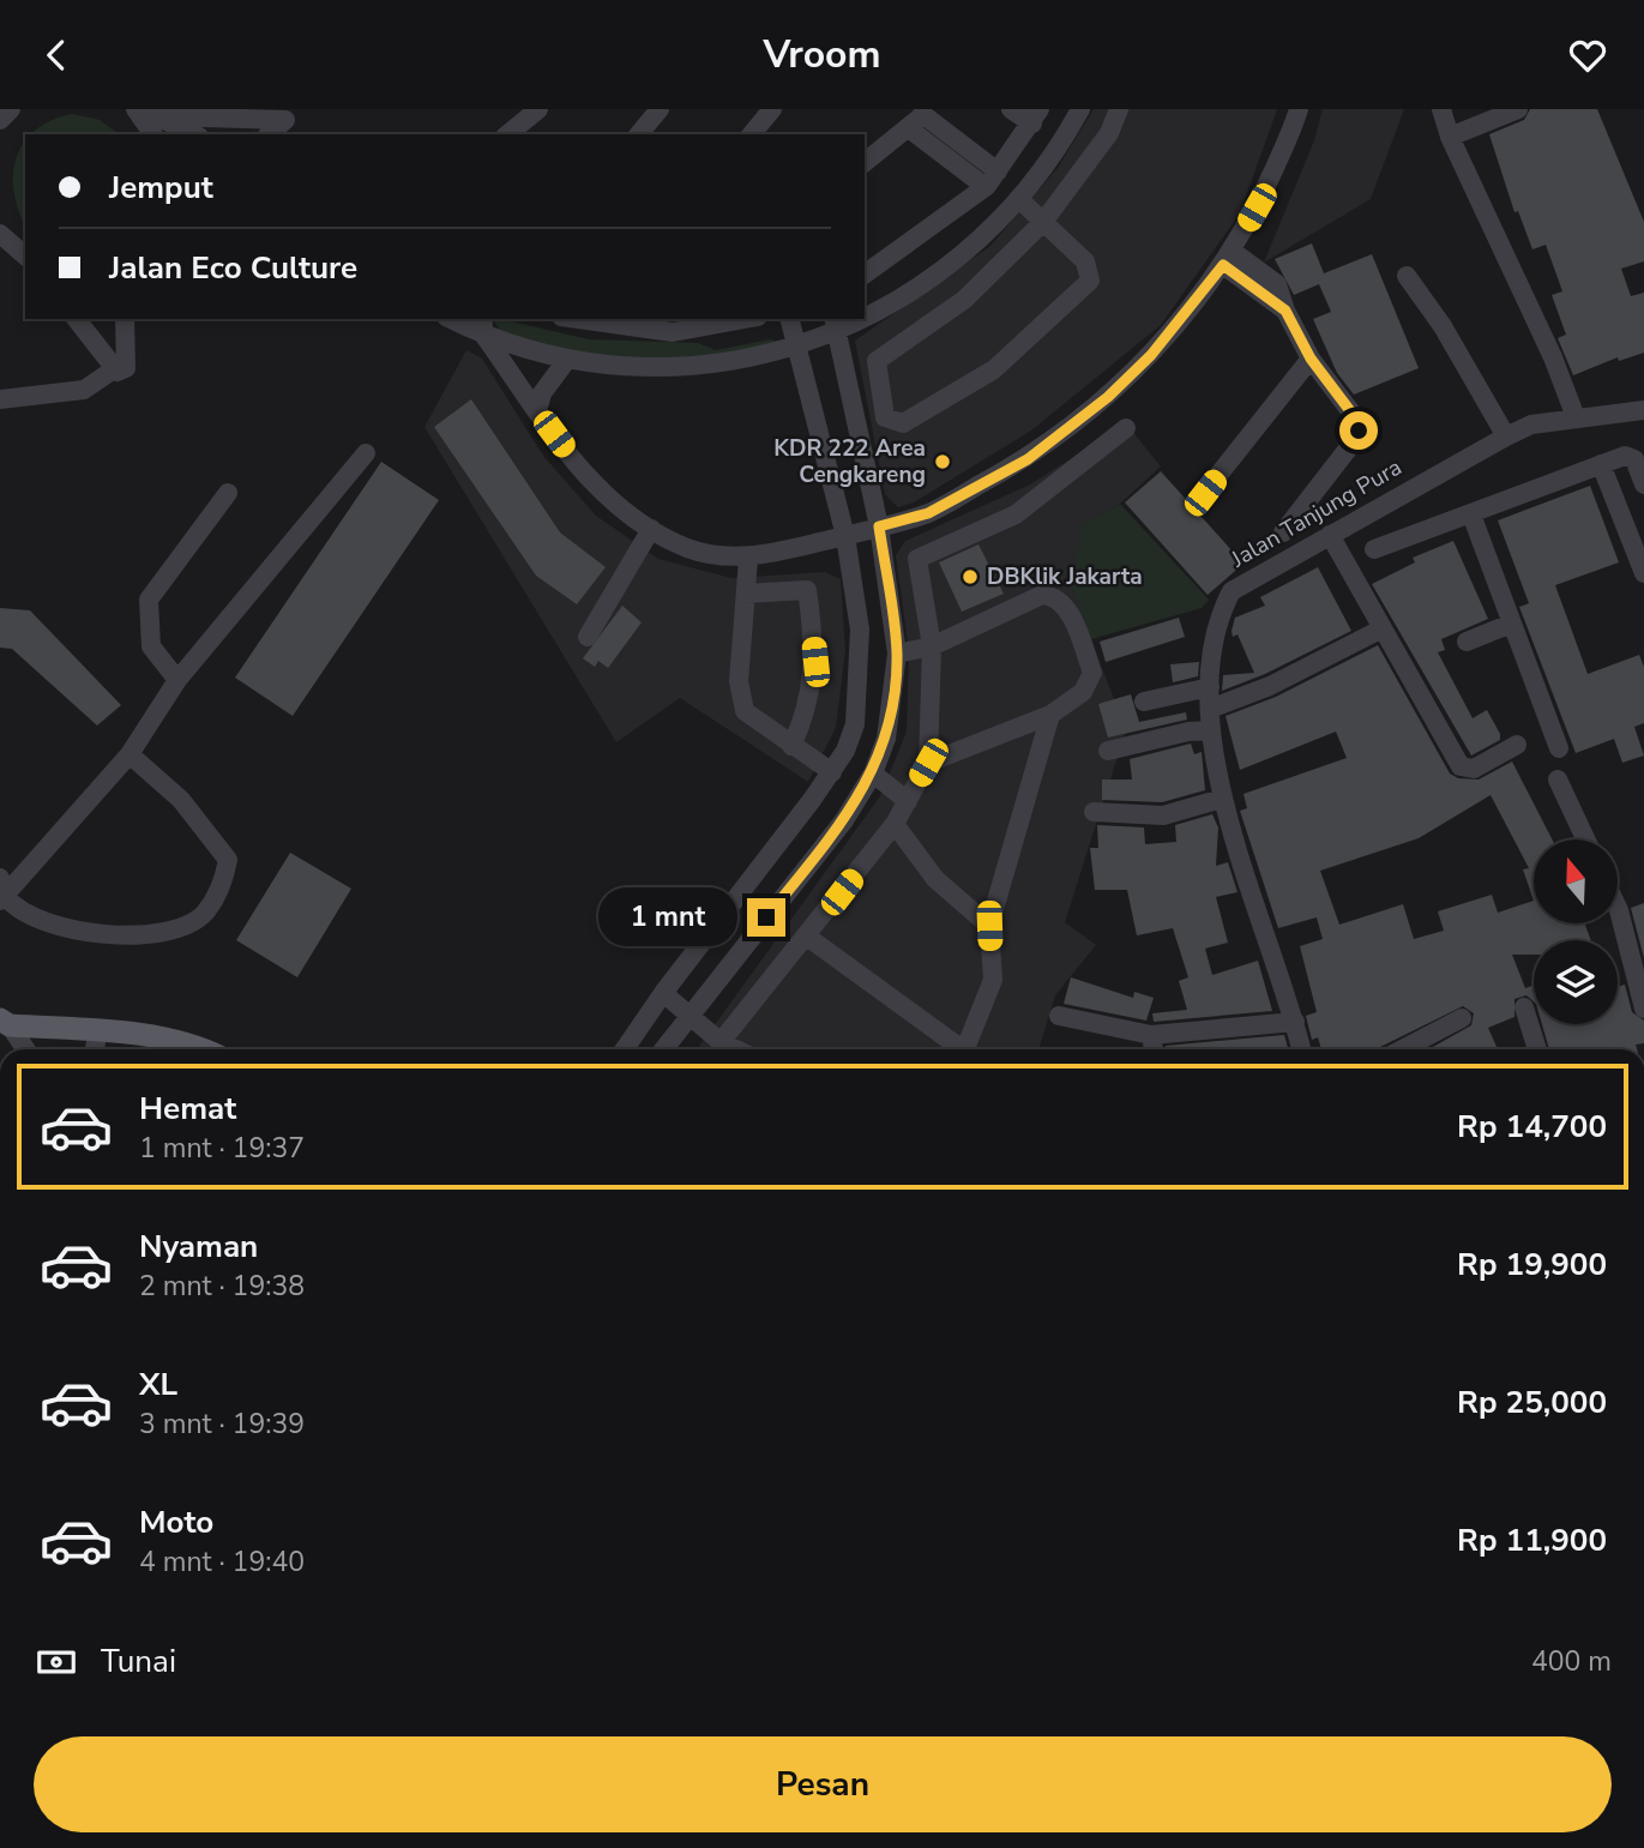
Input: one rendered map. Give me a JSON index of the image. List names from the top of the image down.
{
  "streets": {
    "street": ["Jalan Tanjung Pura"]
  },
  "places": ["KDR 222 Area Cengkareng", "DBKlik Jakarta"],
  "north": "top",
  "page": {
    "header": "Vroom",
    "banner": ["Jemput", "Jalan Eco Culture"],
    "bubble": "1 mnt",
    "list": [
      {
        "name": "Hemat",
        "note": "1 mnt · 19:37",
        "value": "Rp 14,700"
      },
      {
        "name": "Nyaman",
        "note": "2 mnt · 19:38",
        "value": "Rp 19,900"
      },
      {
        "name": "XL",
        "note": "3 mnt · 19:39",
        "value": "Rp 25,000"
      },
      {
        "name": "Moto",
        "note": "4 mnt · 19:40",
        "value": "Rp 11,900"
      }
    ],
    "pay": ["Tunai", "400 m"],
    "buttons": "Pesan"
  }
}
